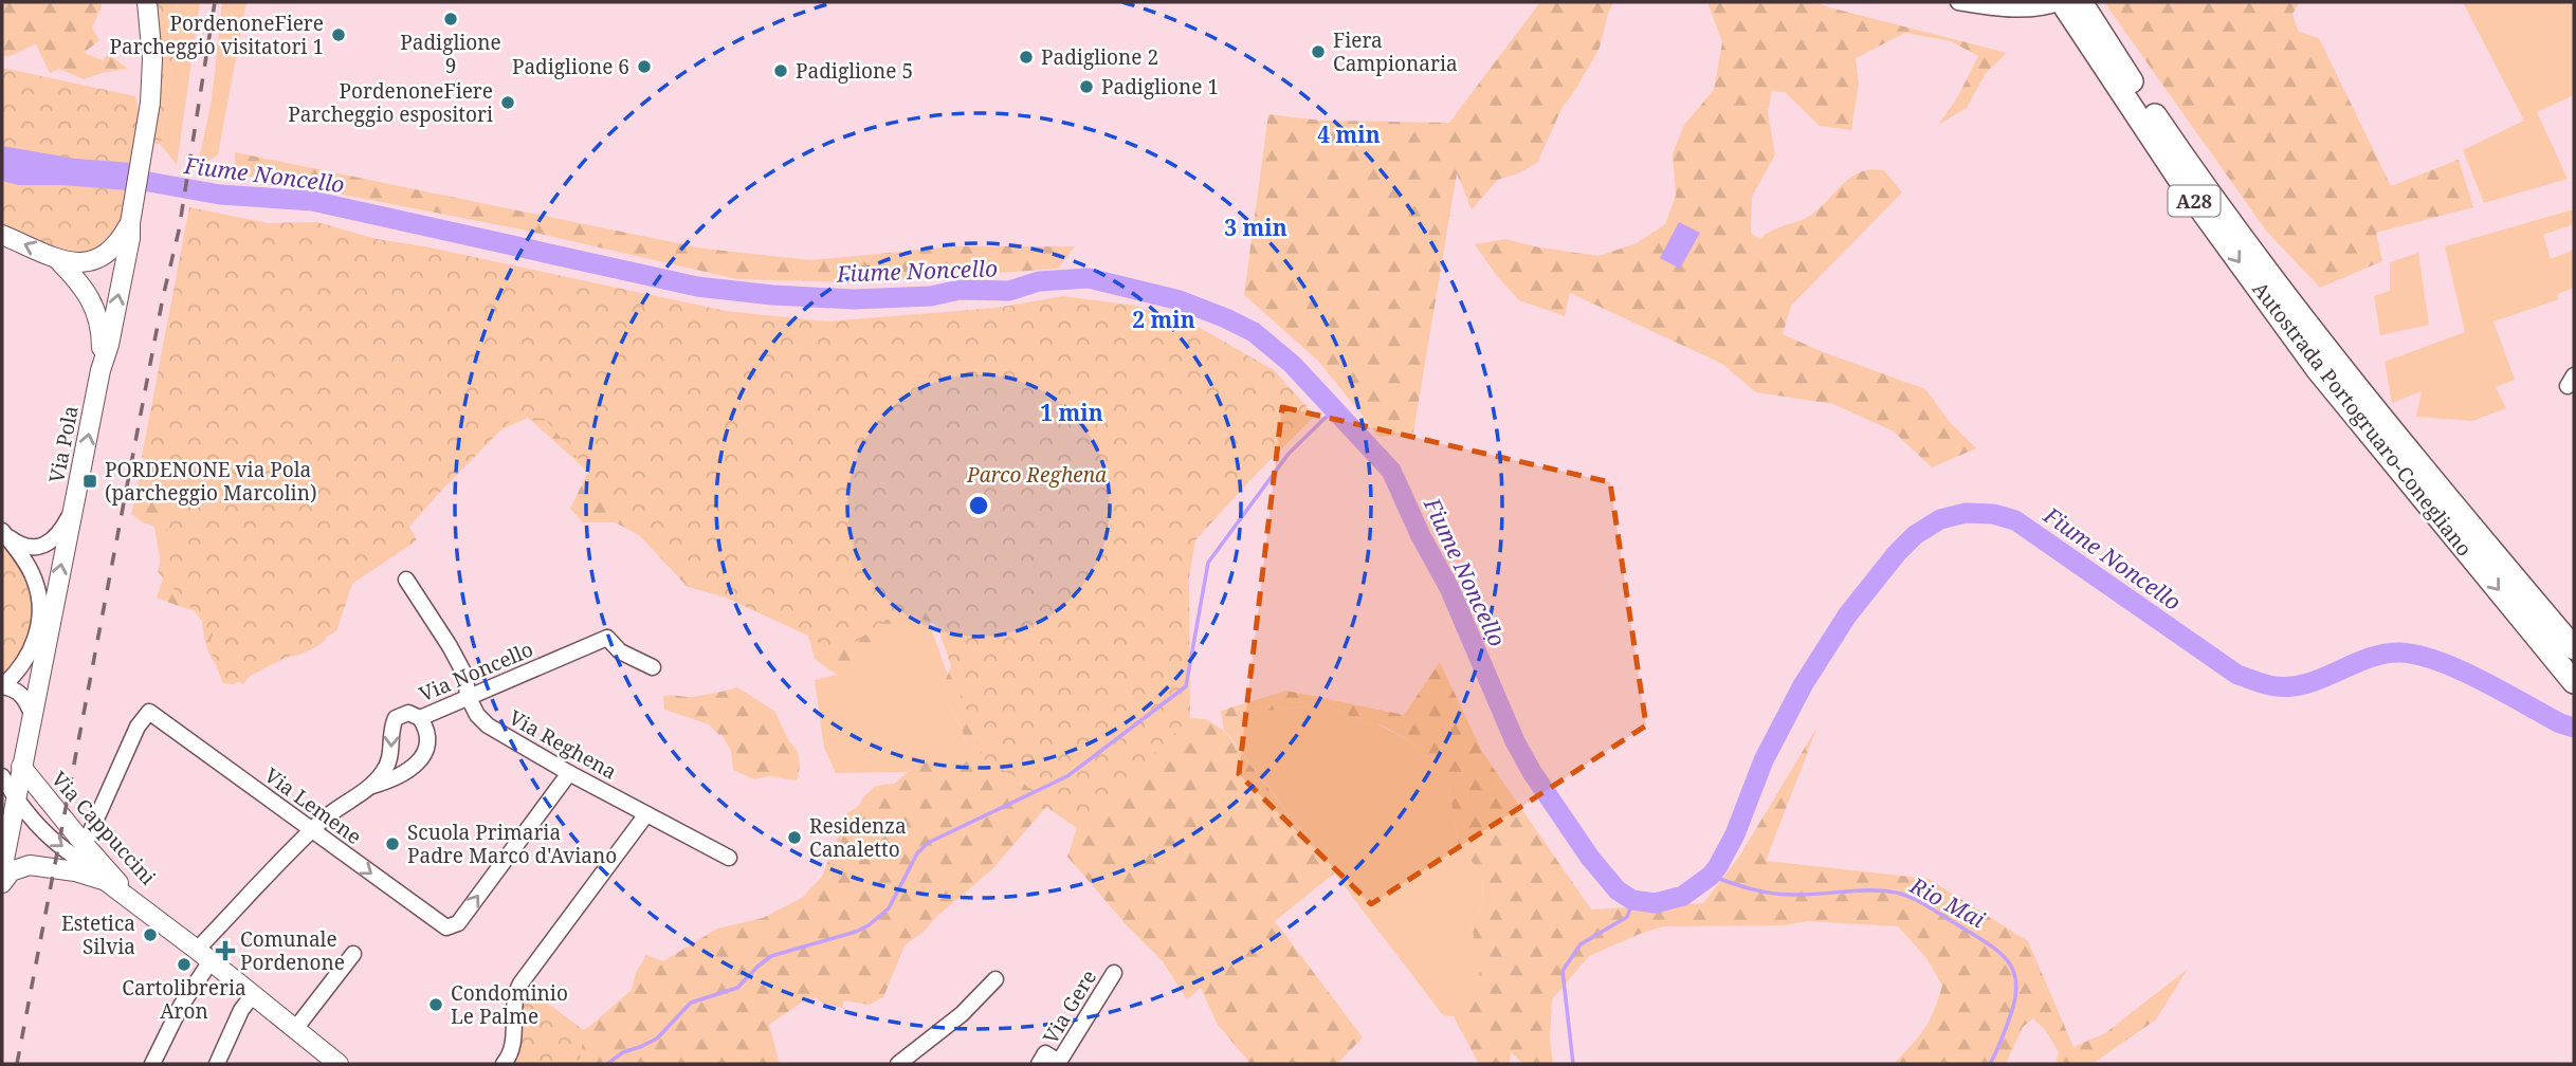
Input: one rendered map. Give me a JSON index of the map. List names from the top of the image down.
{
  "streets": {
    "highway": ["A28", "Autostrada Portogruaro-Conegliano"],
    "main road": ["Via Pola", "Via Cappuccini"],
    "street": [
      "Via Noncello",
      "Via Reghena",
      "Via Lemene",
      "Via Gere"
    ]
  },
  "crossings": [
    ["Via Pola", "Via Cappuccini"],
    ["Via Noncello", "Via Reghena"],
    ["Via Noncello", "Via Lemene"],
    ["Via Noncello", "Via Cappuccini"],
    ["Via Reghena", "Via Lemene"],
    ["Via Lemene", "Via Cappuccini"]
  ],
  "one_way": ["Via Pola"],
  "water": ["Fiume Noncello", "Rio Mai"],
  "parks": ["Parco Reghena"],
  "places": {
    "other": [
      "Padiglione 9",
      "PordenoneFiere Parcheggio visitatori 1",
      "Fiera Campionaria",
      "Padiglione 2",
      "Padiglione 6",
      "Padiglione 5",
      "Padiglione 1",
      "PordenoneFiere Parcheggio espositori",
      "Residenza Canaletto",
      "Scuola Primaria Padre Marco d'Aviano",
      "Estetica Silvia",
      "Cartolibreria Aron",
      "Condominio Le Palme"
    ],
    "transit": ["PORDENONE via Pola (parcheggio Marcolin)"],
    "health": ["Comunale Pordenone"]
  },
  "rings": [
    "4 min",
    "3 min",
    "2 min",
    "1 min"
  ]
}
